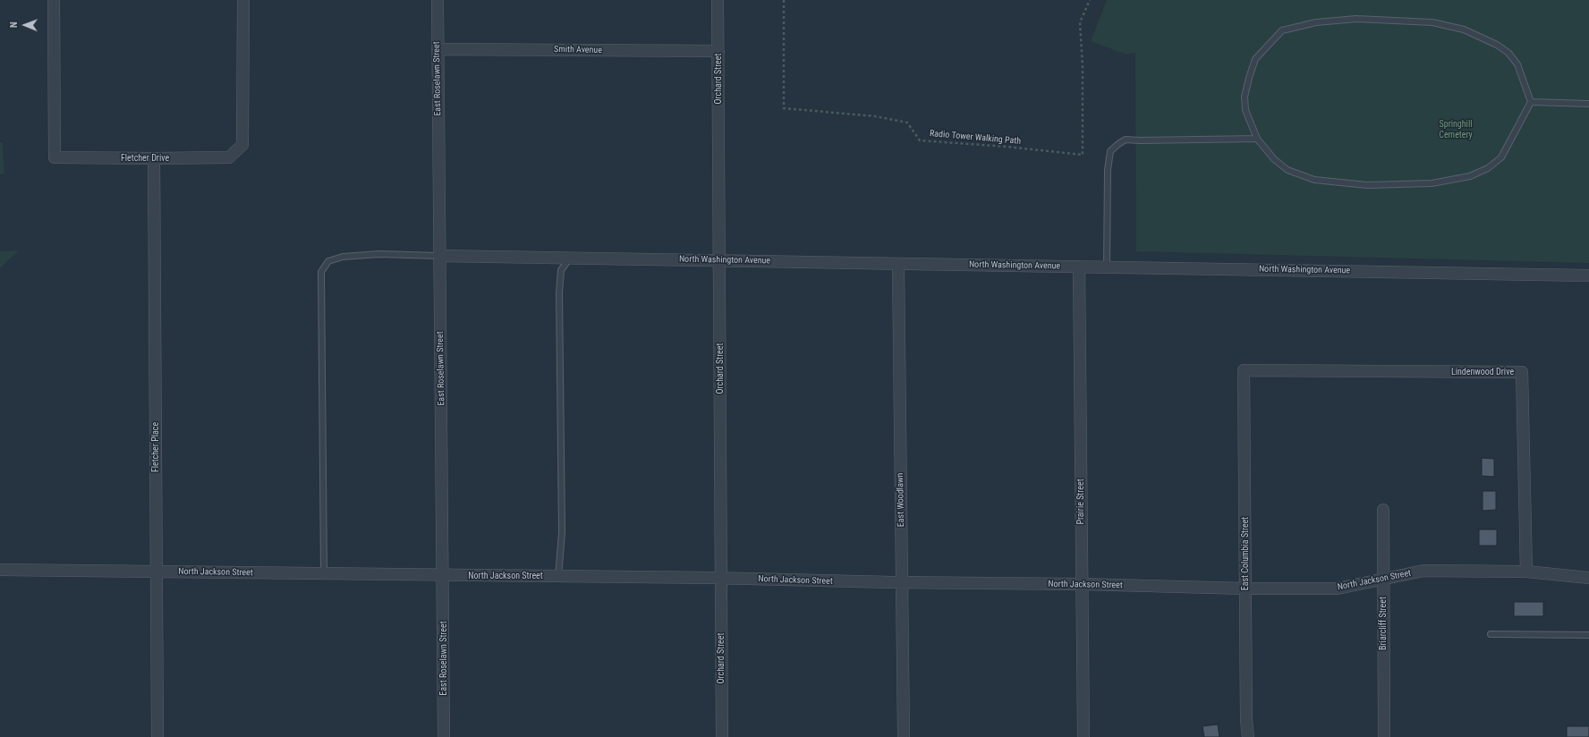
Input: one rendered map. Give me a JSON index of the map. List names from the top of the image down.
{
  "streets": {
    "street": [
      "Smith Avenue",
      "East Roselawn Street",
      "Orchard Street",
      "Fletcher Drive",
      "North Washington Avenue",
      "Lindenwood Drive",
      "Fletcher Place",
      "East Woodlawn",
      "Prairie Street",
      "East Columbia Street",
      "North Jackson Street",
      "Briarcliff Street"
    ],
    "path": ["Radio Tower Walking Path"]
  },
  "crossings": [
    ["Smith Avenue", "East Roselawn Street"],
    ["Smith Avenue", "Orchard Street"],
    ["East Roselawn Street", "North Washington Avenue"],
    ["East Roselawn Street", "North Jackson Street"],
    ["Orchard Street", "North Washington Avenue"],
    ["Orchard Street", "North Jackson Street"],
    ["Fletcher Drive", "Fletcher Place"],
    ["North Washington Avenue", "East Woodlawn"],
    ["North Washington Avenue", "Prairie Street"],
    ["Lindenwood Drive", "East Columbia Street"],
    ["Lindenwood Drive", "North Jackson Street"],
    ["Fletcher Place", "North Jackson Street"],
    ["East Woodlawn", "North Jackson Street"],
    ["Prairie Street", "North Jackson Street"],
    ["East Columbia Street", "North Jackson Street"],
    ["North Jackson Street", "Briarcliff Street"]
  ],
  "parks": ["Springhill Cemetery"],
  "north": "left"
}
